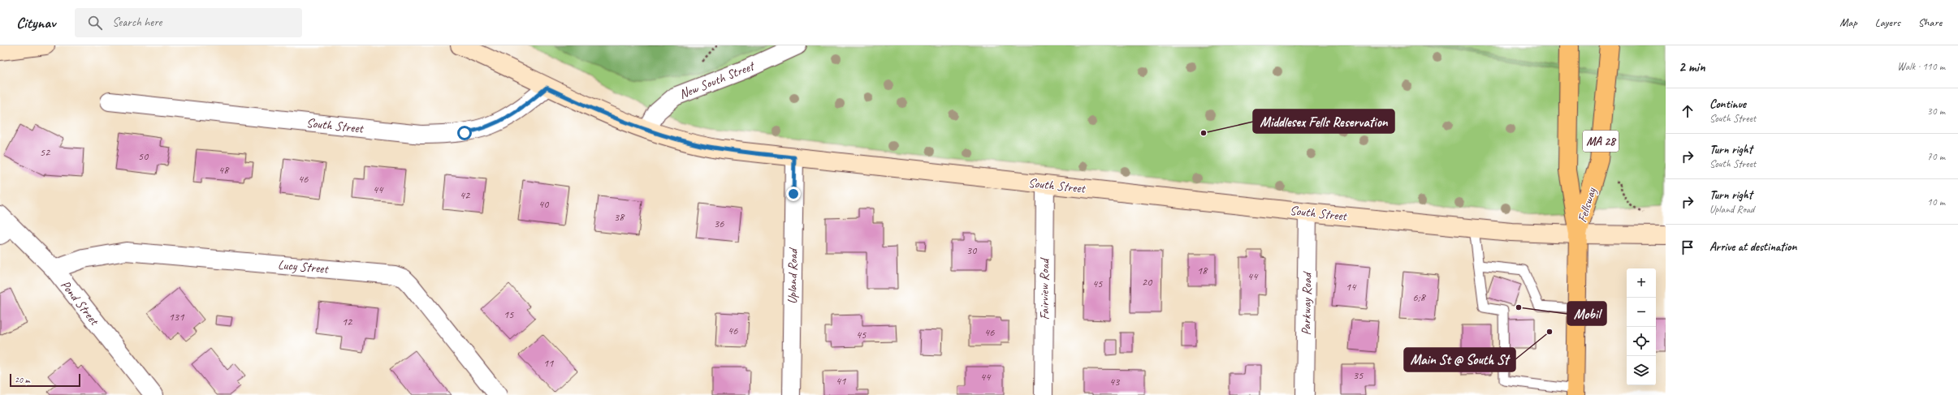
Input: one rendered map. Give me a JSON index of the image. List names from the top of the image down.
{
  "streets": {
    "main road": ["South Street", "MA 28", "Fellsway"],
    "street": [
      "New South Street",
      "Lucy Street",
      "Upland Road",
      "Fairview Road",
      "Pond Street",
      "Parkway Road"
    ]
  },
  "crossings": [
    ["New South Street", "South Street"],
    ["South Street", "MA 28"],
    ["South Street", "Fellsway"],
    ["South Street", "Upland Road"],
    ["South Street", "Fairview Road"],
    ["South Street", "Parkway Road"],
    ["MA 28", "Fellsway"],
    ["Lucy Street", "Pond Street"]
  ],
  "places": ["Middlesex Fells Reservation", "Mobil", "Main St @ South St"],
  "house_numbers": [
    "52",
    "50",
    "48",
    "46",
    "44",
    "42",
    "40",
    "38",
    "36",
    "30",
    "18",
    "44",
    "20",
    "45",
    "14",
    "6;8",
    "15",
    "131",
    "12",
    "46",
    "46",
    "45",
    "11",
    "35",
    "44",
    "41",
    "43"
  ],
  "scale_bar": "20 m",
  "page": {
    "header": "Citynav",
    "search": "Search here",
    "nav": ["Map", "Layers", "Share"],
    "heading": ["2 min", "Walk · 110 m"],
    "list": [
      ["Continue", "South Street", "30 m"],
      ["Turn right", "South Street", "70 m"],
      ["Turn right", "Upland Road", "10 m"],
      "Arrive at destination"
    ],
    "map_buttons": ["+", "−"],
    "scale": "20 m"
  }
}
